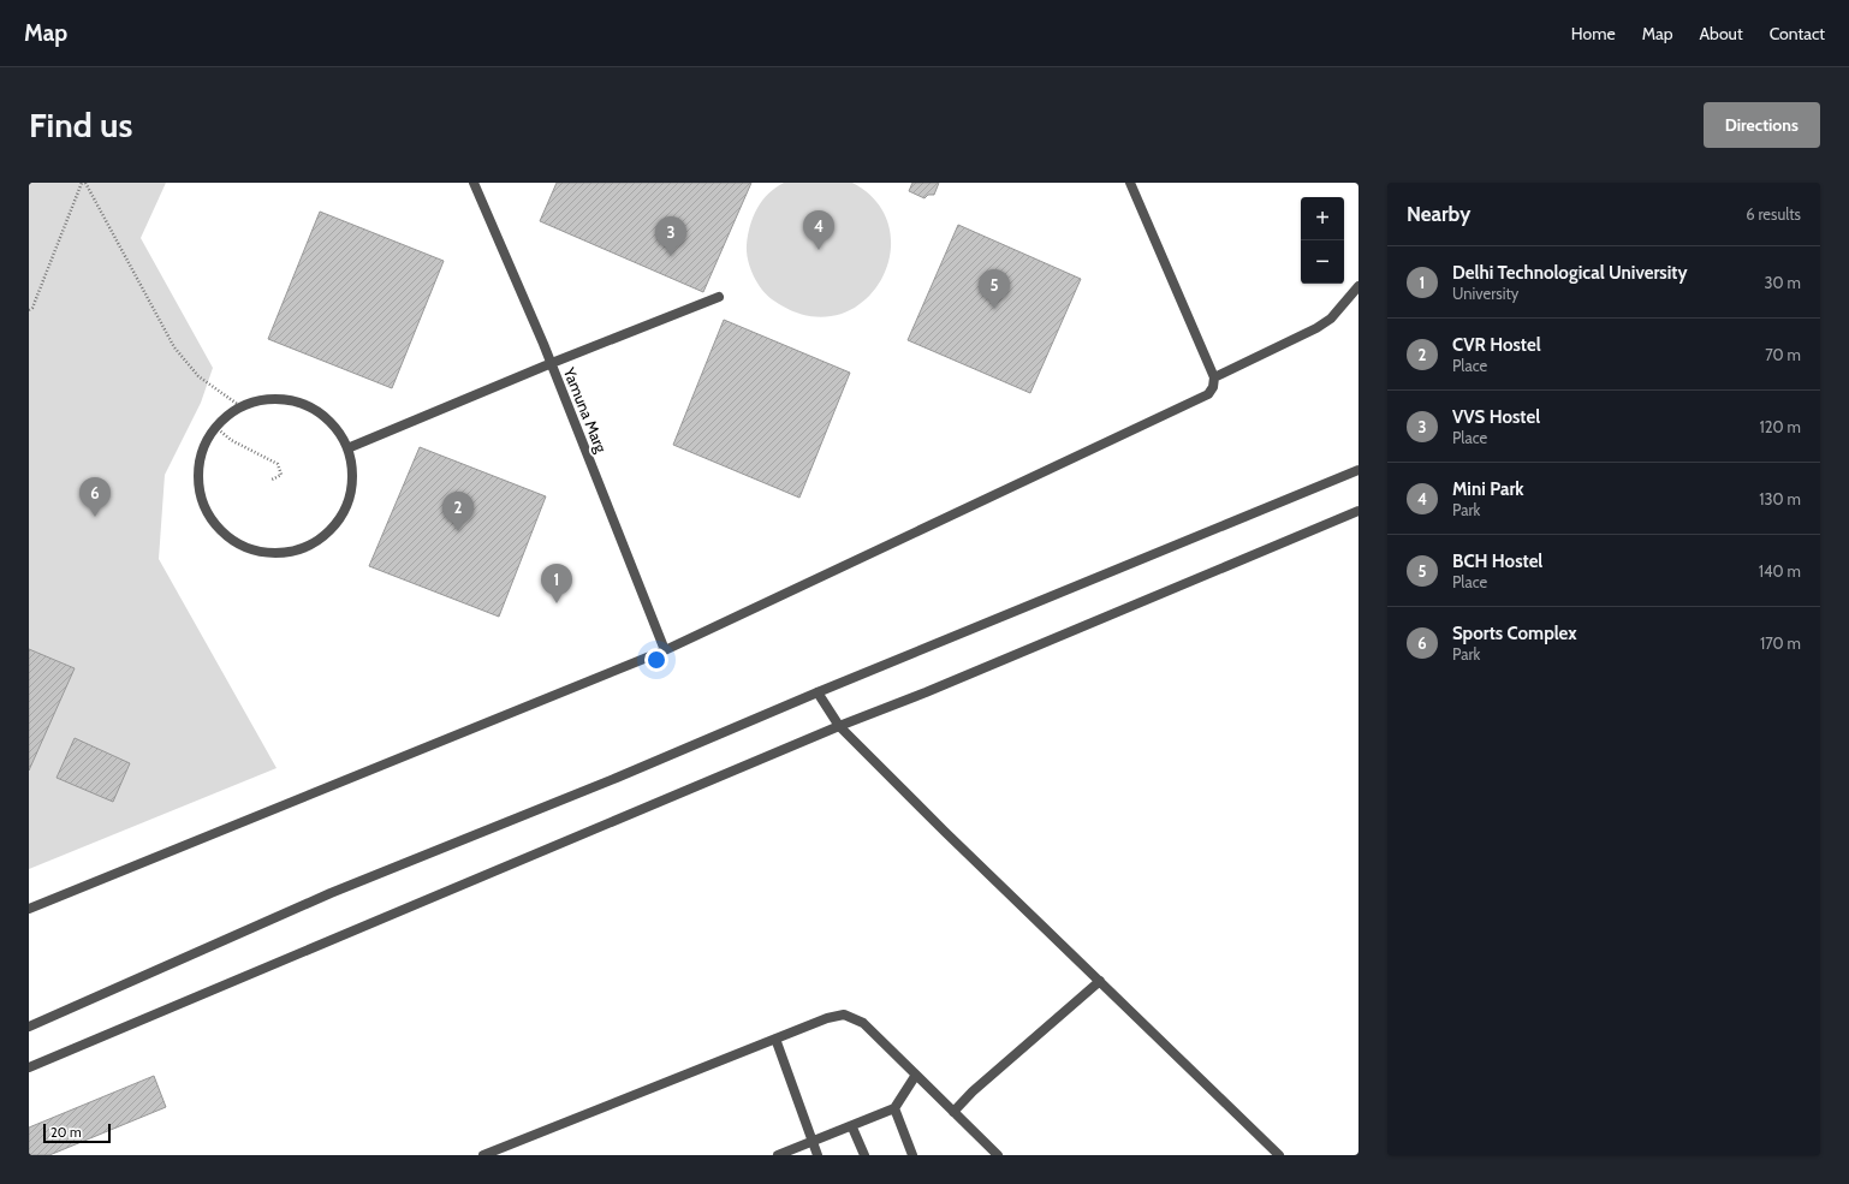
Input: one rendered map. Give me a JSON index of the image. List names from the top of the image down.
{
  "streets": {
    "street": ["Yamuna Marg"]
  },
  "scale_bar": "20 m",
  "page": {
    "header": "Map",
    "nav": [
      "Home",
      "Map",
      "About",
      "Contact"
    ],
    "buttons": "Directions",
    "title": "Find us",
    "heading": ["Nearby", "6 results"],
    "map_buttons": ["+", "−"],
    "pins": [
      "4",
      "3",
      "5",
      "6",
      "2",
      "1"
    ],
    "list": [
      {
        "mark": "1",
        "name": "Delhi Technological University",
        "note": "University",
        "value": "30 m"
      },
      {
        "mark": "2",
        "name": "CVR Hostel",
        "note": "Place",
        "value": "70 m"
      },
      {
        "mark": "3",
        "name": "VVS Hostel",
        "note": "Place",
        "value": "120 m"
      },
      {
        "mark": "4",
        "name": "Mini Park",
        "note": "Park",
        "value": "130 m"
      },
      {
        "mark": "5",
        "name": "BCH Hostel",
        "note": "Place",
        "value": "140 m"
      },
      {
        "mark": "6",
        "name": "Sports Complex",
        "note": "Park",
        "value": "170 m"
      }
    ],
    "scale": "20 m"
  }
}
